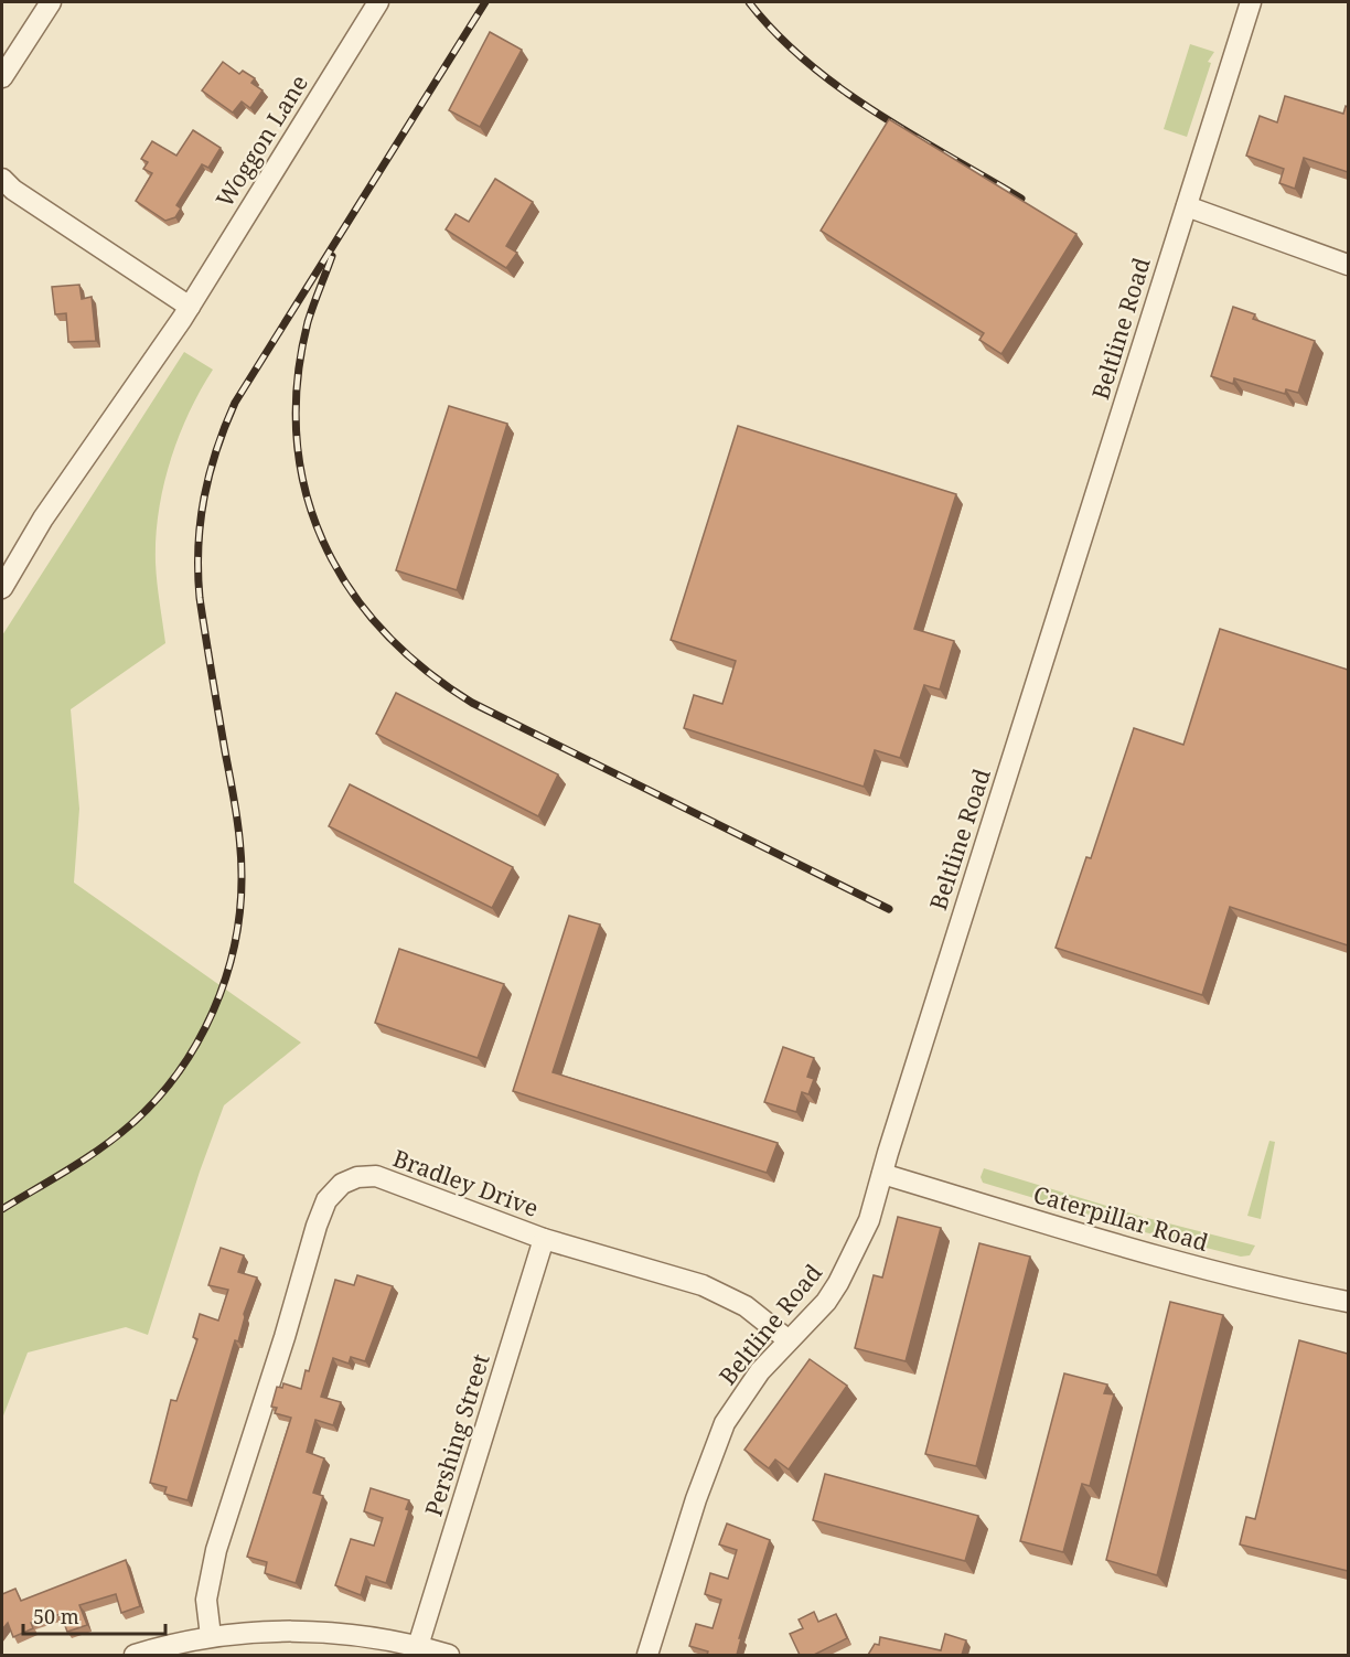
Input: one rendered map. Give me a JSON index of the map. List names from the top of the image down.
{
  "streets": {
    "street": [
      "Woggon Lane",
      "Beltline Road",
      "Bradley Drive",
      "Caterpillar Road",
      "Pershing Street"
    ]
  },
  "crossings": [
    ["Beltline Road", "Bradley Drive"],
    ["Beltline Road", "Caterpillar Road"],
    ["Bradley Drive", "Pershing Street"]
  ],
  "scale_bar": "50 m"
}
